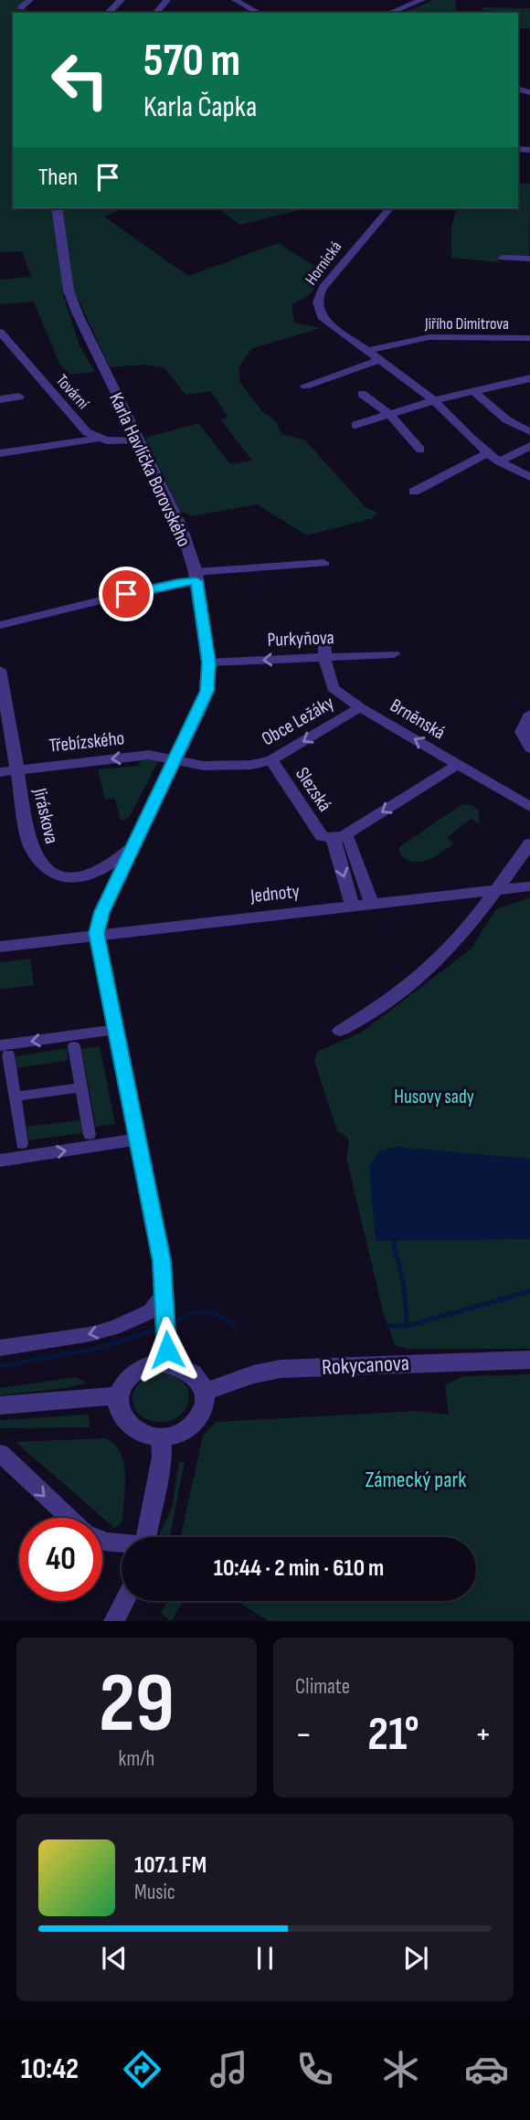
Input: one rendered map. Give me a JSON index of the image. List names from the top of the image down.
{
  "streets": {
    "street": [
      "Hornická",
      "Jiřího Dimitrova",
      "Tovární",
      "Karla Havlíčka Borovského",
      "Purkyňova",
      "Brněnská",
      "Obce Ležáky",
      "Třebízského",
      "Slezská",
      "Jiráskova",
      "Jednoty",
      "Rokycanova"
    ]
  },
  "crossings": [
    ["Hornická", "Jiřího Dimitrova"],
    ["Karla Havlíčka Borovského", "Purkyňova"],
    ["Karla Havlíčka Borovského", "Obce Ležáky"],
    ["Karla Havlíčka Borovského", "Třebízského"],
    ["Karla Havlíčka Borovského", "Jiráskova"],
    ["Karla Havlíčka Borovského", "Jednoty"],
    ["Karla Havlíčka Borovského", "Rokycanova"],
    ["Purkyňova", "Brněnská"],
    ["Brněnská", "Obce Ležáky"],
    ["Obce Ležáky", "Třebízského"],
    ["Obce Ležáky", "Slezská"],
    ["Třebízského", "Jiráskova"],
    ["Slezská", "Jednoty"]
  ],
  "one_way": ["Brněnská", "Třebízského"],
  "parks": ["Husovy sady", "Zámecký park"],
  "page": {
    "turn": ["570 m", "Karla Čapka"],
    "then": "Then",
    "limit": "40",
    "trip": "10:44 · 2 min · 610 m",
    "tile": [
      ["29", "km/h"],
      "Climate"
    ],
    "heat": ["−", "21°", "+"],
    "song": ["107.1 FM", "Music"],
    "tabs": "10:42"
  }
}
